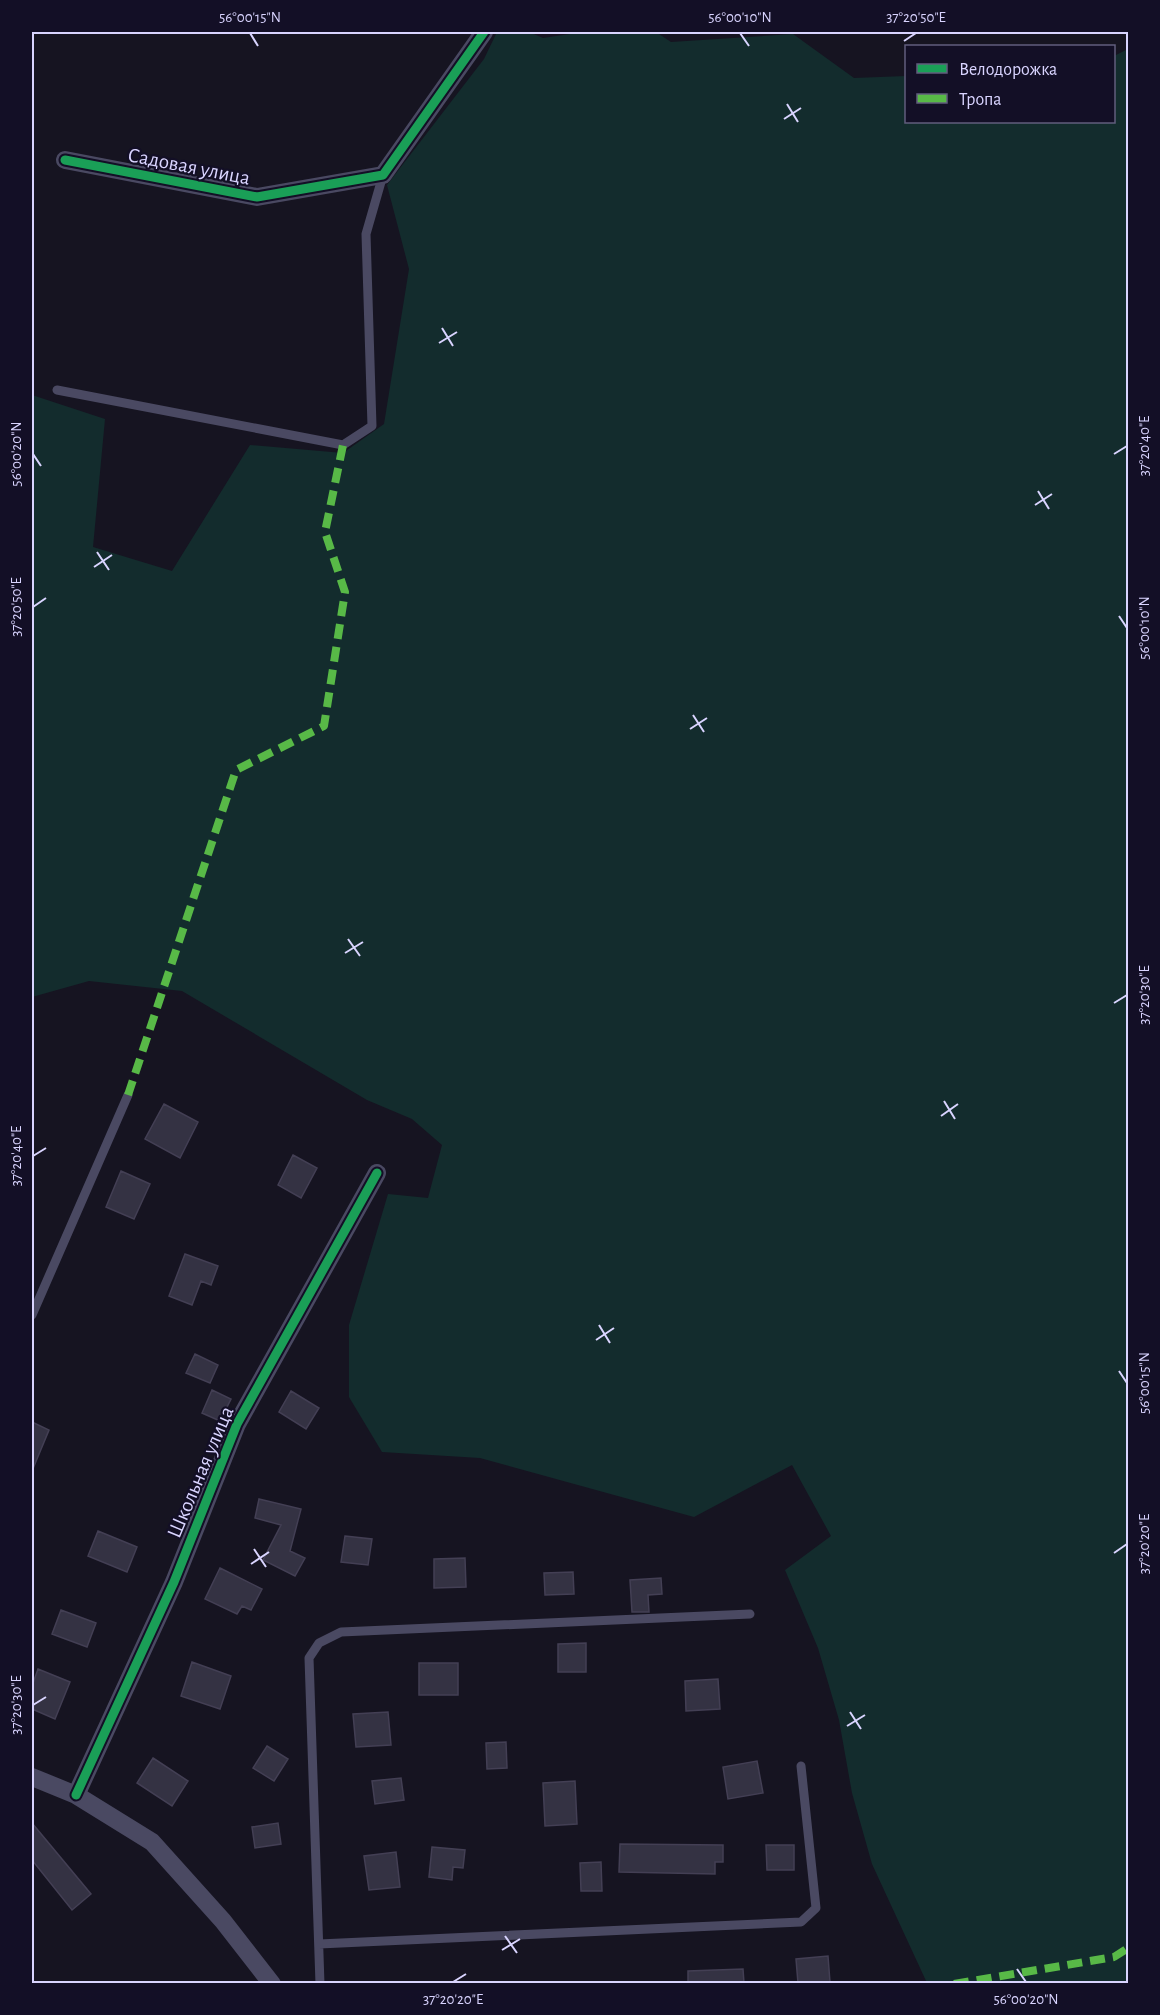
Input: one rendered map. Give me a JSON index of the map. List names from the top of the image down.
{
  "streets": {
    "street": ["Садовая улица", "Школьная улица"]
  },
  "legend": ["Велодорожка", "Тропа"],
  "coordinates": [
    "56°00'15\"N",
    "56°00'10\"N",
    "37°20'50\"E",
    "37°20'40\"E",
    "56°00'20\"N",
    "37°20'30\"E",
    "37°20'20\"E"
  ]
}
